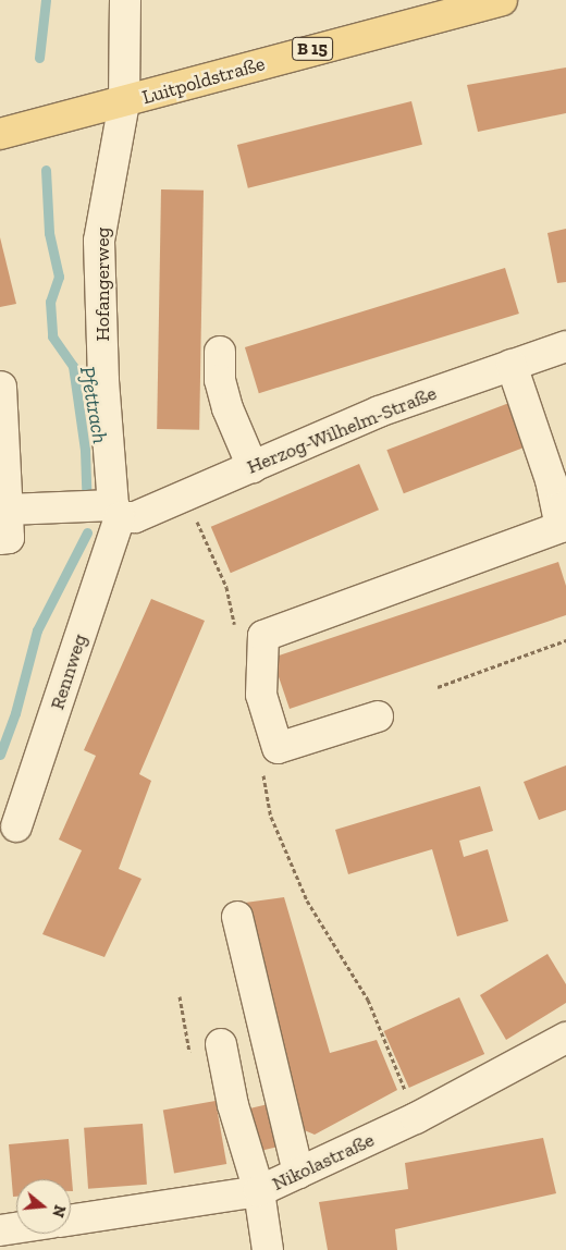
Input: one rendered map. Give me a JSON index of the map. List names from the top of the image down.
{
  "streets": {
    "main road": ["B 15", "Luitpoldstraße"],
    "street": [
      "Hofangerweg",
      "Herzog-Wilhelm-Straße",
      "Rennweg",
      "Nikolastraße"
    ]
  },
  "crossings": [
    ["Luitpoldstraße", "Hofangerweg"],
    ["Hofangerweg", "Herzog-Wilhelm-Straße"],
    ["Hofangerweg", "Rennweg"],
    ["Herzog-Wilhelm-Straße", "Rennweg"]
  ],
  "water": ["Pfettrach"],
  "north": "right"
}
